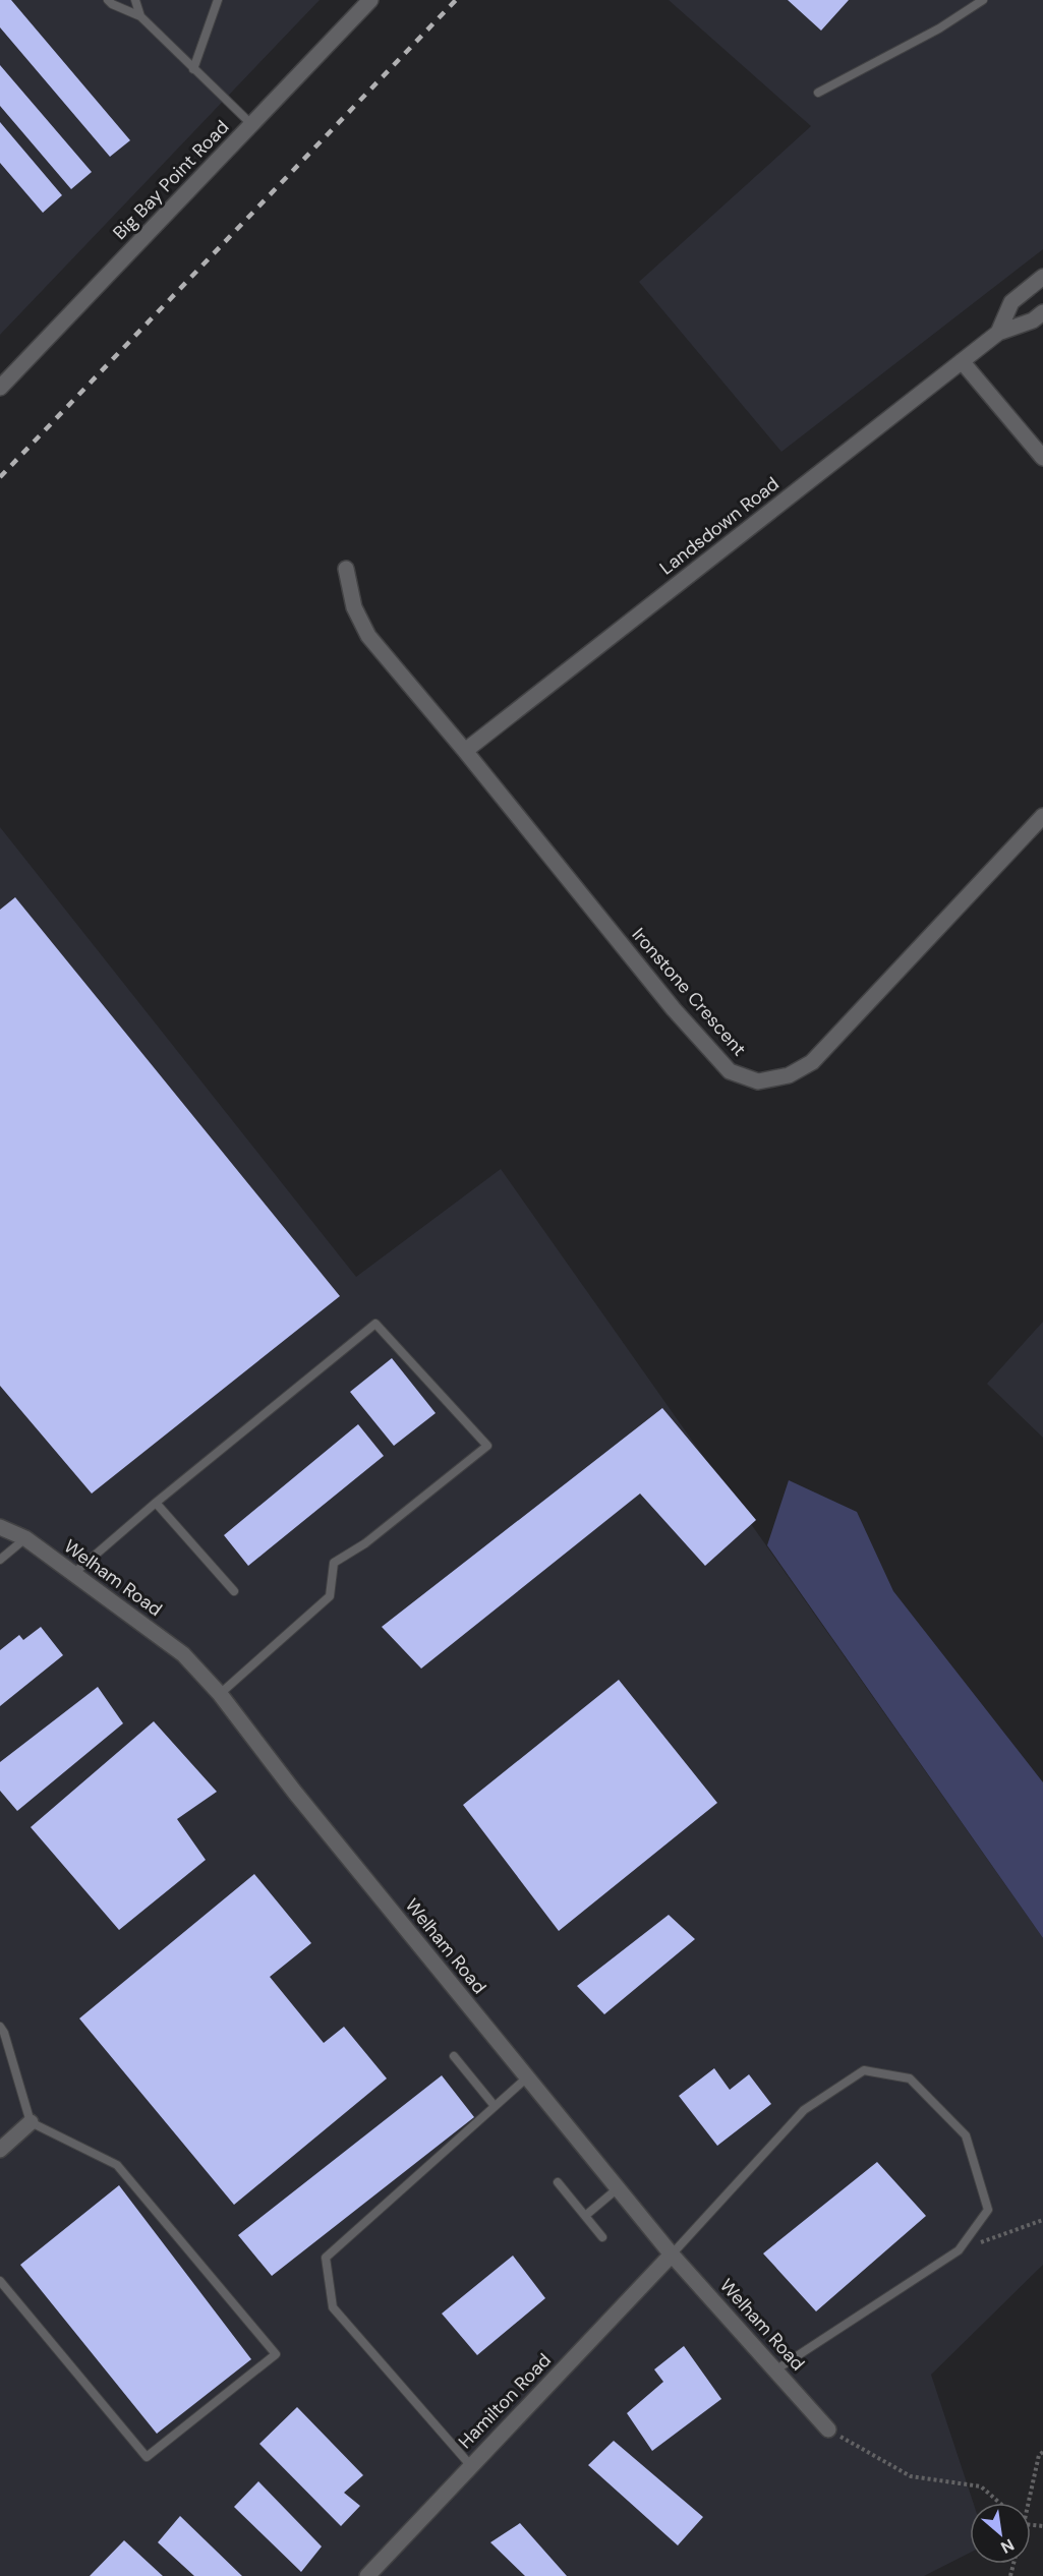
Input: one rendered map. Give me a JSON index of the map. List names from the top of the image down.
{
  "streets": {
    "street": [
      "Big Bay Point Road",
      "Landsdown Road",
      "Ironstone Crescent",
      "Welham Road",
      "Hamilton Road"
    ]
  },
  "crossings": [
    ["Landsdown Road", "Ironstone Crescent"],
    ["Welham Road", "Hamilton Road"]
  ],
  "north": "bottom right"
}
